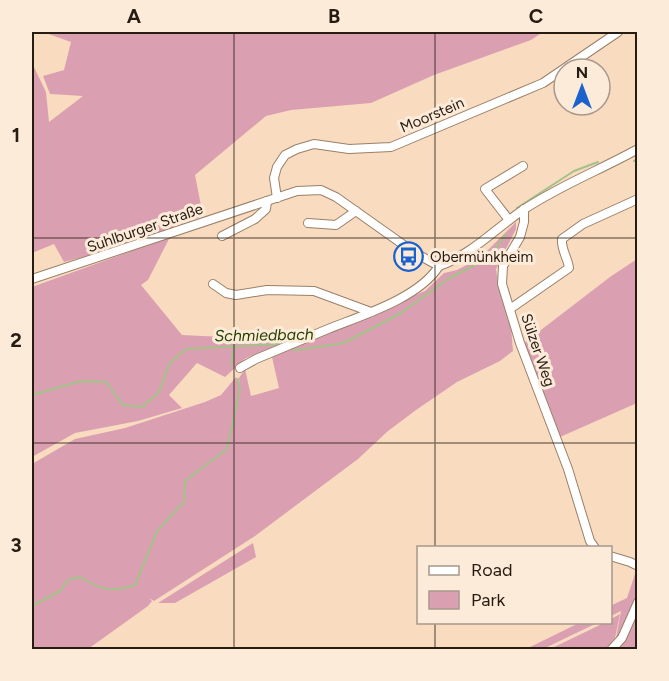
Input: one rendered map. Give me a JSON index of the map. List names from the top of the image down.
{
  "streets": {
    "street": ["Moorstein", "Suhlburger Straße", "Sülzer Weg"]
  },
  "crossings": [
    ["Moorstein", "Suhlburger Straße"]
  ],
  "water": ["Schmiedbach"],
  "places": {
    "bus stop": ["Obermünkheim"]
  },
  "legend": ["Road", "Park"],
  "north": "top",
  "grid": {
    "columns": ["A", "B", "C"],
    "rows": ["1", "2", "3"]
  }
}
